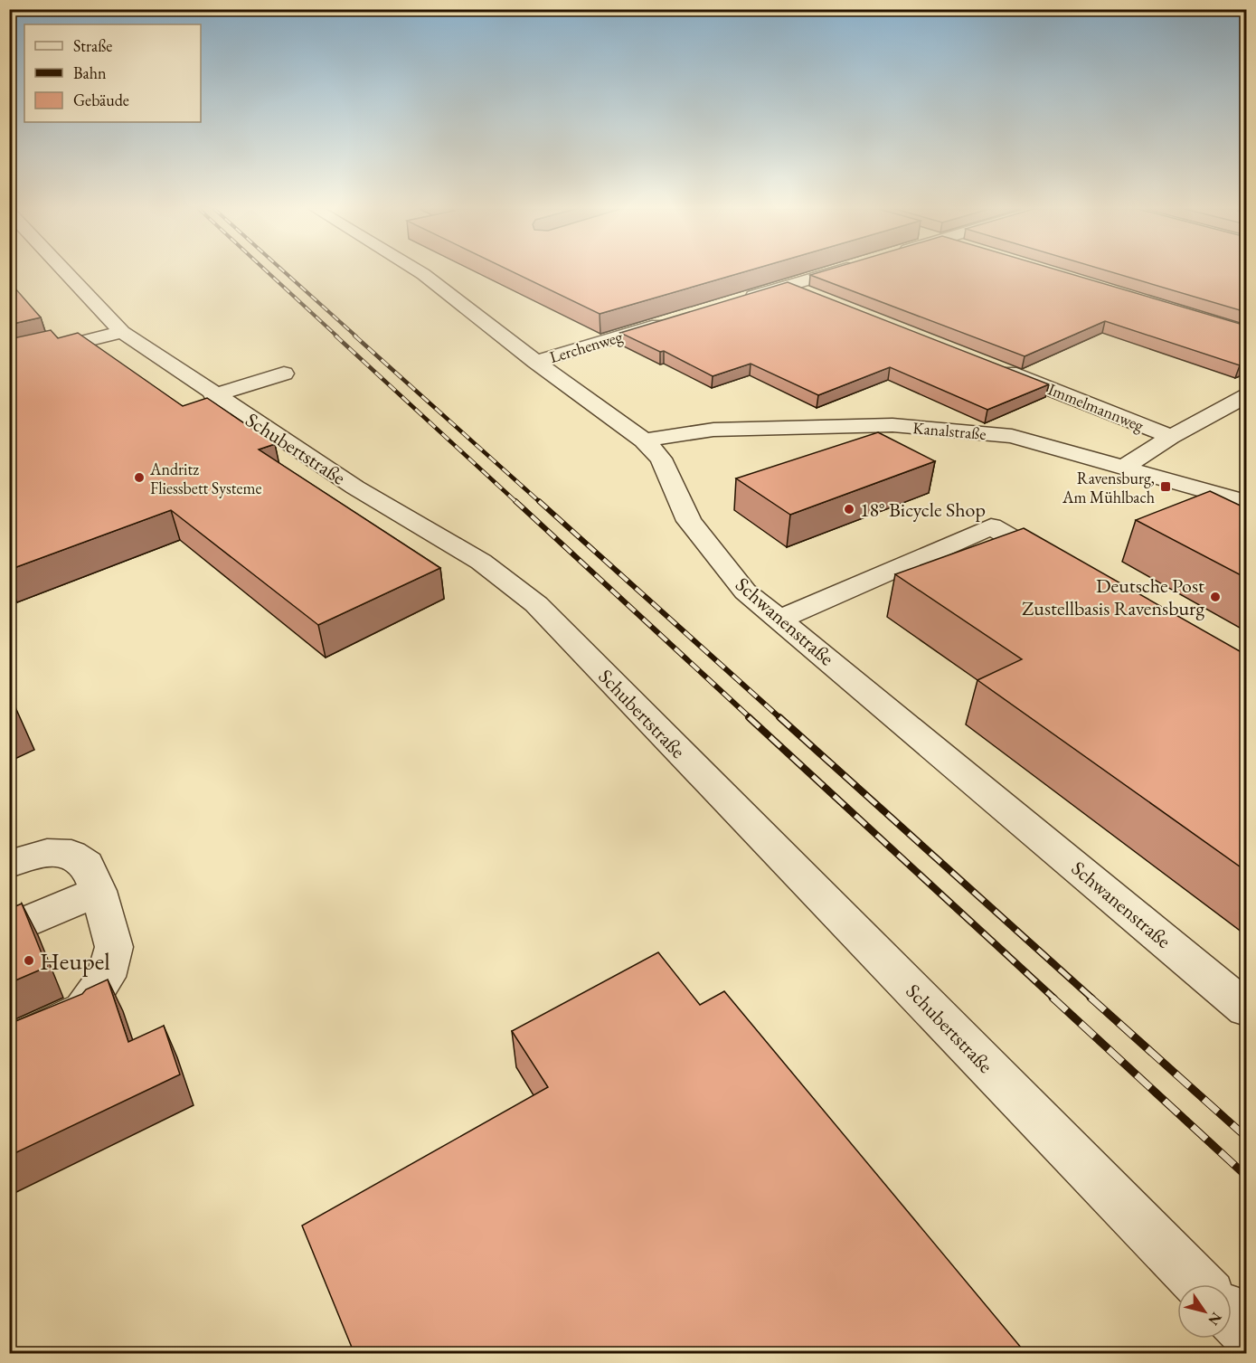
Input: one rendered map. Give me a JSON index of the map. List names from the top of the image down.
{
  "streets": {
    "street": [
      "Lerchenweg",
      "Immelmannweg",
      "Kanalstraße",
      "Schubertstraße",
      "Schwanenstraße"
    ]
  },
  "crossings": [
    ["Lerchenweg", "Schwanenstraße"],
    ["Immelmannweg", "Kanalstraße"],
    ["Kanalstraße", "Schwanenstraße"]
  ],
  "places": {
    "other": [
      "Andritz Fliessbett Systeme",
      "18° Bicycle Shop",
      "Deutsche Post Zustellbasis Ravensburg",
      "Heupel"
    ],
    "transit": ["Ravensburg, Am Mühlbach"]
  },
  "legend": ["Straße", "Bahn", "Gebäude"],
  "north": "bottom right"
}
